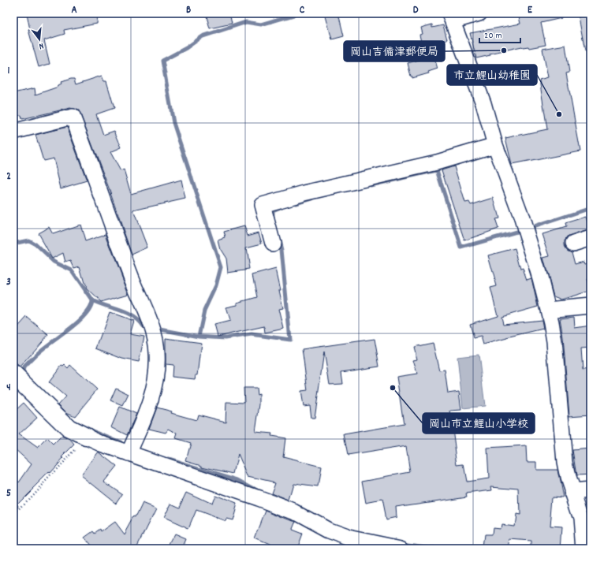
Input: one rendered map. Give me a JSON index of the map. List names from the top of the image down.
{
  "places": ["岡山吉備津郵便局", "市立鯉山幼稚園", "岡山市立鯉山小学校"],
  "scale_bar": "20 m",
  "north": "bottom",
  "grid": {
    "columns": [
      "A",
      "B",
      "C",
      "D",
      "E"
    ],
    "rows": [
      "1",
      "2",
      "3",
      "4",
      "5"
    ]
  }
}
